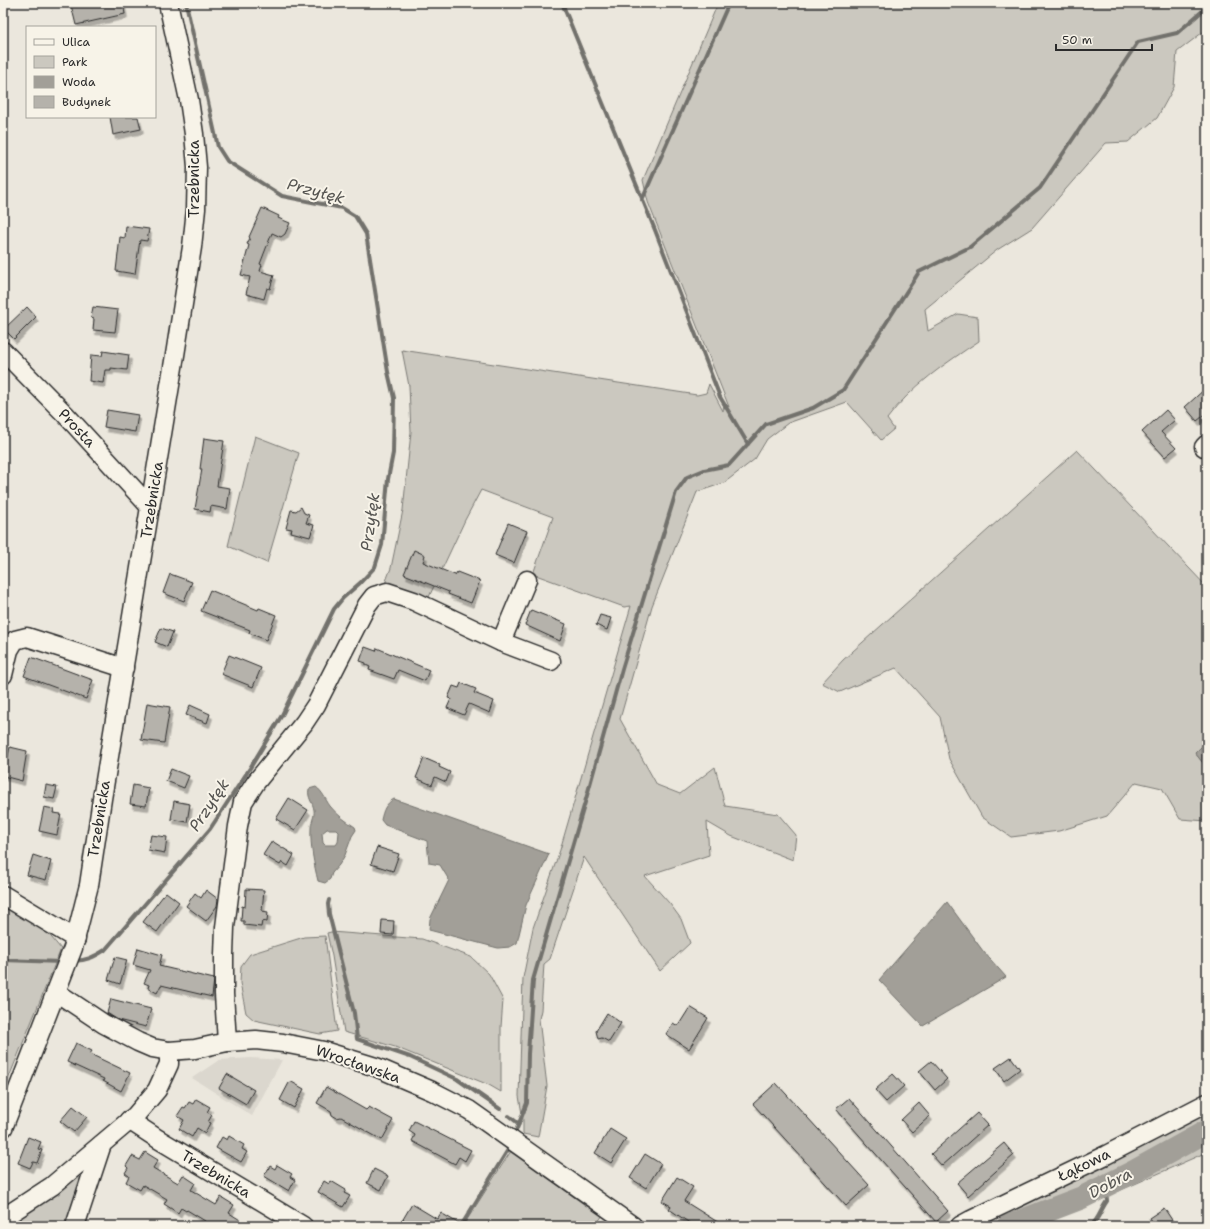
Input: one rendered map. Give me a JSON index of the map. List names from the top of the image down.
{
  "streets": {
    "street": [
      "Trzebnicka",
      "Prosta",
      "Wrocławska",
      "Łąkowa"
    ]
  },
  "crossings": [
    ["Trzebnicka", "Prosta"],
    ["Trzebnicka", "Wrocławska"]
  ],
  "water": ["Przyłęk", "Dobra"],
  "legend": [
    "Ulica",
    "Park",
    "Woda",
    "Budynek"
  ],
  "scale_bar": "50 m"
}
